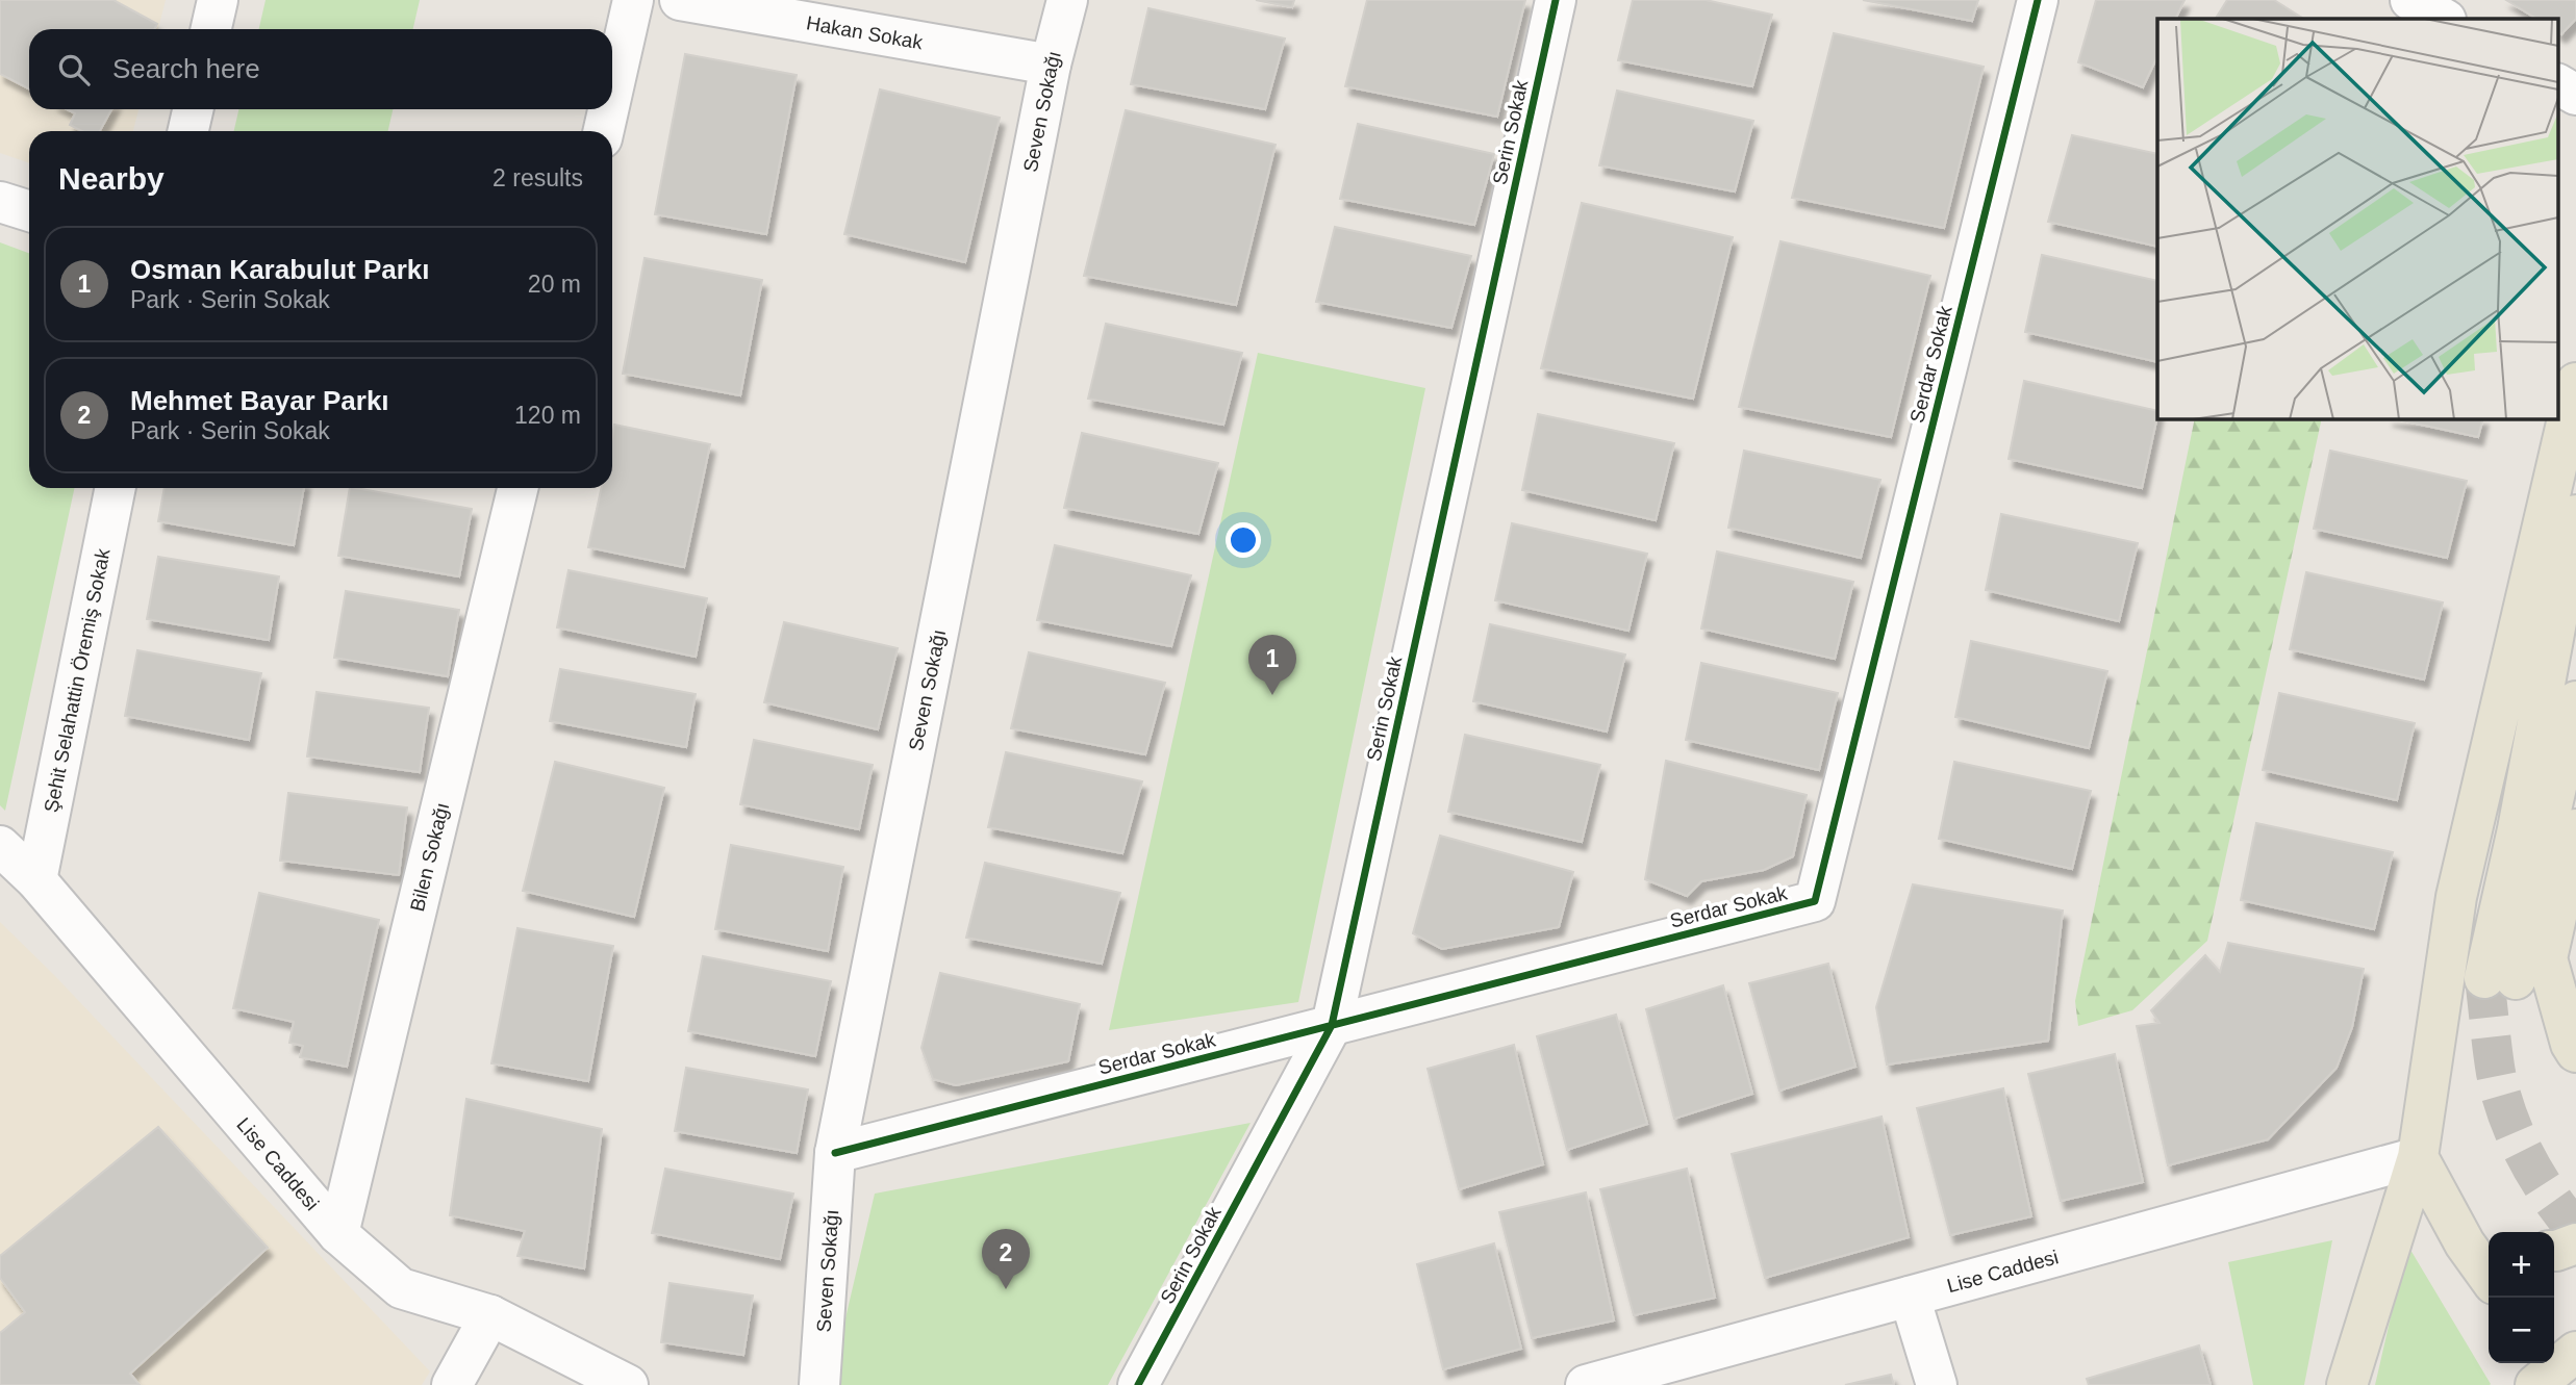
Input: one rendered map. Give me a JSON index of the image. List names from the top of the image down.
{
  "streets": {
    "street": [
      "Hakan Sokak",
      "Seven Sokağı",
      "Serin Sokak",
      "Serdar Sokak",
      "Şehit Selahattin Öremiş Sokak",
      "Bilen Sokağı",
      "Lise Caddesi"
    ]
  },
  "crossings": [
    ["Hakan Sokak", "Seven Sokağı"],
    ["Seven Sokağı", "Serdar Sokak"],
    ["Serin Sokak", "Serdar Sokak"],
    ["Şehit Selahattin Öremiş Sokak", "Lise Caddesi"],
    ["Bilen Sokağı", "Lise Caddesi"]
  ],
  "page": {
    "search": "Search here",
    "heading": ["Nearby", "2 results"],
    "list": [
      {
        "mark": "1",
        "name": "Osman Karabulut Parkı",
        "note": "Park · Serin Sokak",
        "value": "20 m"
      },
      {
        "mark": "2",
        "name": "Mehmet Bayar Parkı",
        "note": "Park · Serin Sokak",
        "value": "120 m"
      }
    ],
    "pins": ["1", "2"],
    "map_buttons": ["+", "−"]
  }
}
